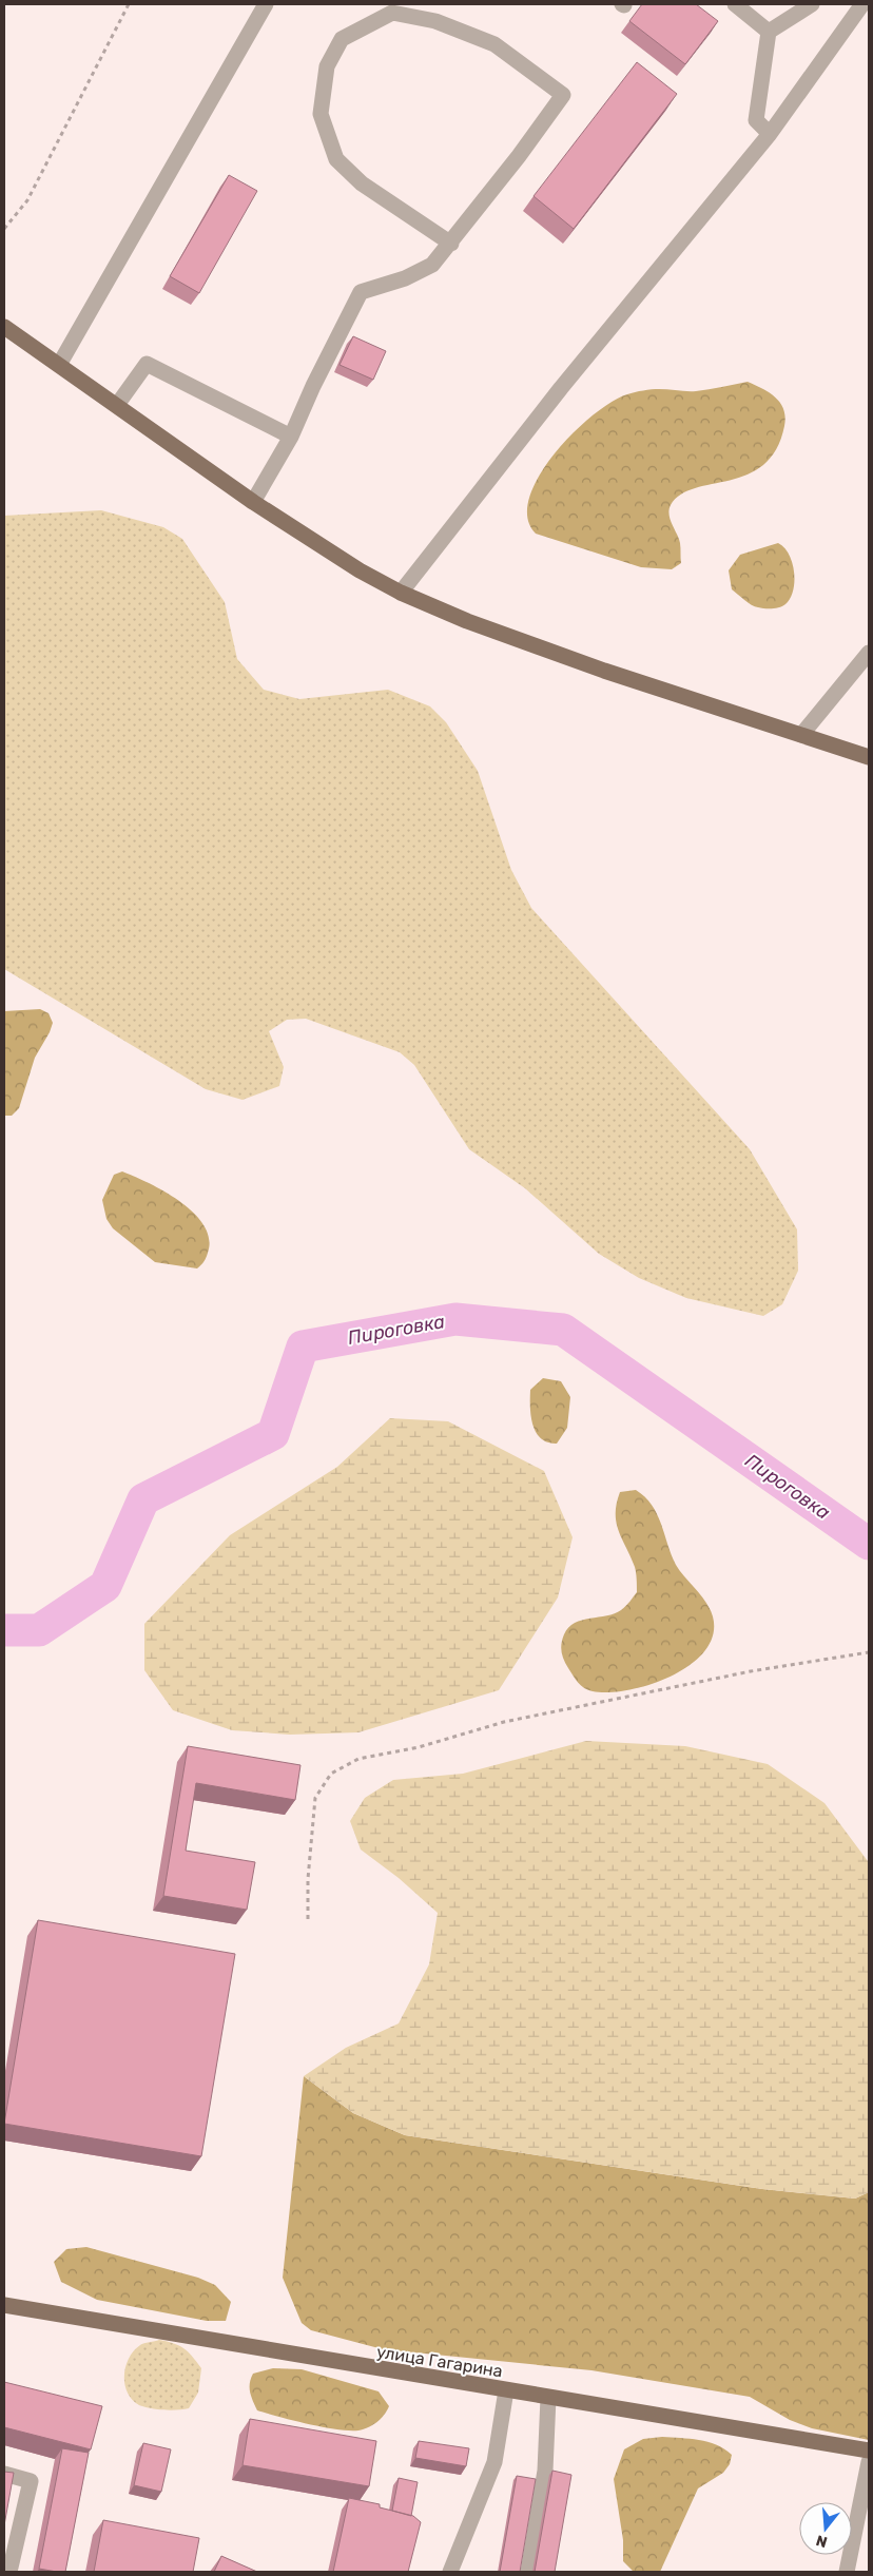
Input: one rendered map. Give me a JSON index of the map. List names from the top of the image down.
{
  "streets": {
    "main road": ["улица Гагарина"]
  },
  "water": ["Пироговка"],
  "north": "bottom"
}
